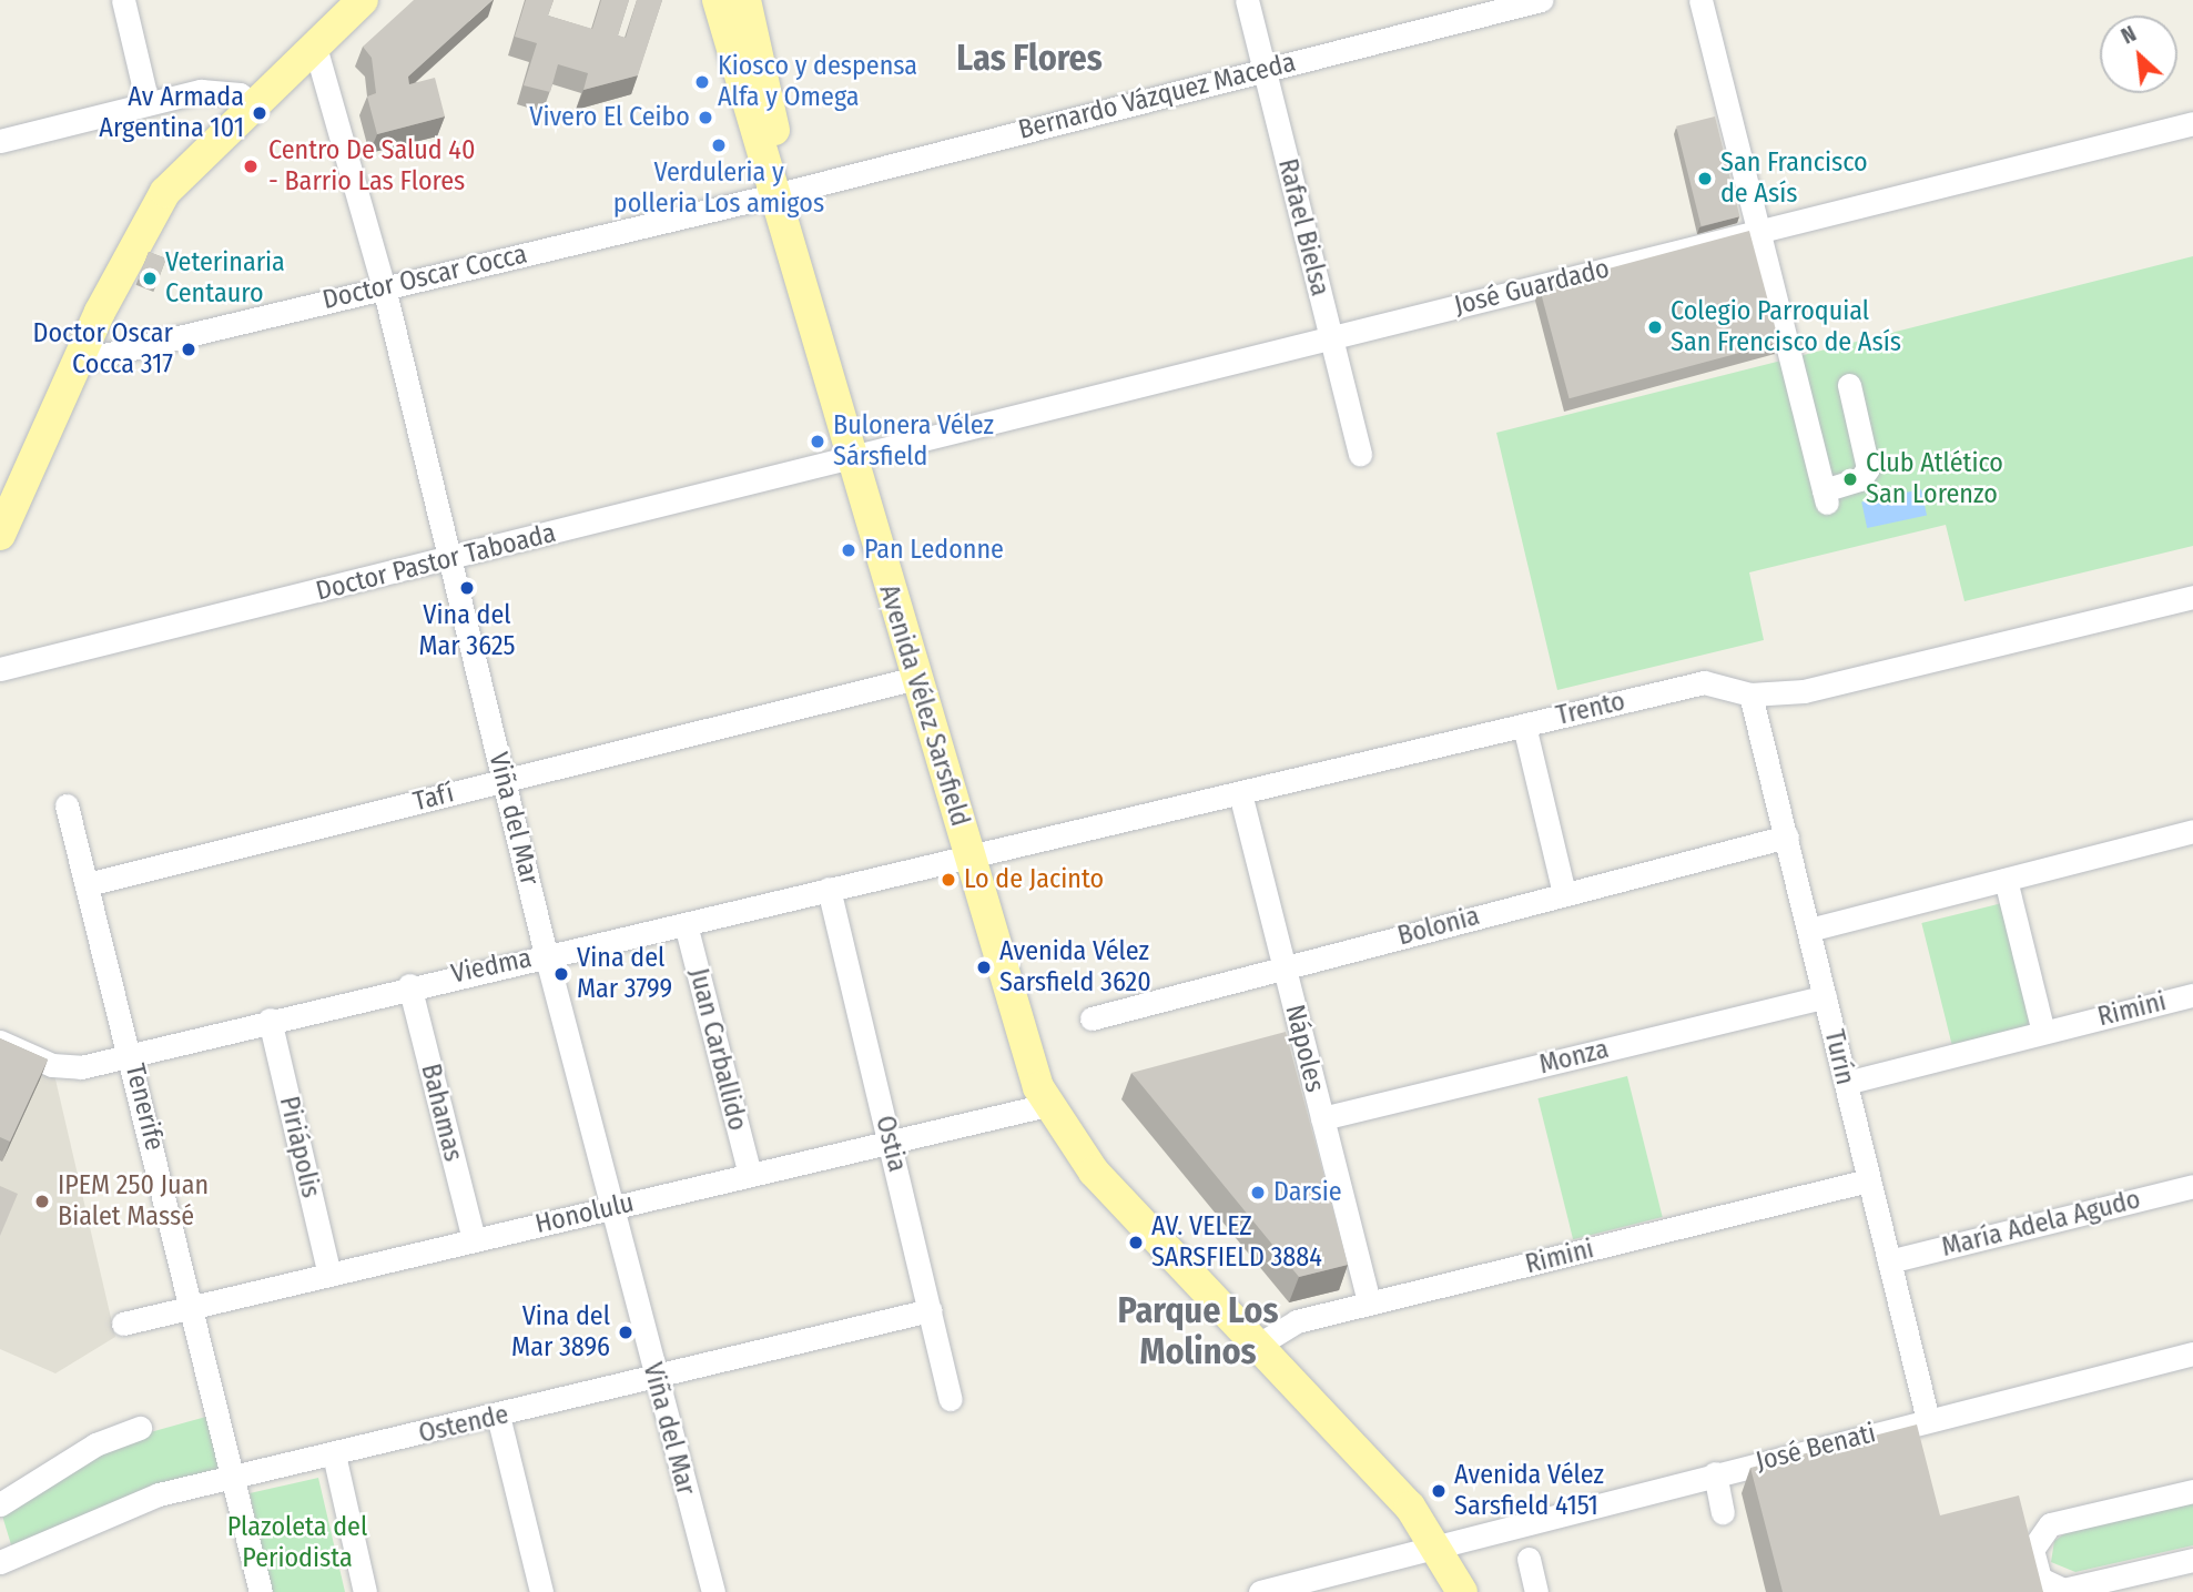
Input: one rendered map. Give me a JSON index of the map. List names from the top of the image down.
{
  "streets": {
    "main road": ["Avenida Vélez Sarsfield"],
    "street": [
      "Bernardo Vázquez Maceda",
      "Rafael Bielsa",
      "Doctor Oscar Cocca",
      "José Guardado",
      "Doctor Pastor Taboada",
      "Trento",
      "Tafí",
      "Viña del Mar",
      "Bolonia",
      "Viedma",
      "Rimini",
      "Nápoles",
      "Juan Carballido",
      "Monza",
      "Turín",
      "Tenerife",
      "Bahamas",
      "Ostia",
      "Piriápolis",
      "Honolulu",
      "María Adela Agudo",
      "Ostende",
      "José Benati"
    ]
  },
  "crossings": [
    ["Bernardo Vázquez Maceda", "Rafael Bielsa"],
    ["Bernardo Vázquez Maceda", "Doctor Oscar Cocca"],
    ["Bernardo Vázquez Maceda", "Avenida Vélez Sarsfield"],
    ["Rafael Bielsa", "José Guardado"],
    ["Doctor Oscar Cocca", "Avenida Vélez Sarsfield"],
    ["Doctor Oscar Cocca", "Viña del Mar"],
    ["José Guardado", "Doctor Pastor Taboada"],
    ["José Guardado", "Avenida Vélez Sarsfield"],
    ["Doctor Pastor Taboada", "Avenida Vélez Sarsfield"],
    ["Doctor Pastor Taboada", "Viña del Mar"],
    ["Avenida Vélez Sarsfield", "Trento"],
    ["Avenida Vélez Sarsfield", "Tafí"],
    ["Avenida Vélez Sarsfield", "Viedma"],
    ["Avenida Vélez Sarsfield", "Rimini"],
    ["Avenida Vélez Sarsfield", "Honolulu"],
    ["Avenida Vélez Sarsfield", "José Benati"],
    ["Trento", "Viedma"],
    ["Trento", "Nápoles"],
    ["Trento", "Turín"],
    ["Tafí", "Viña del Mar"],
    ["Tafí", "Tenerife"],
    ["Viña del Mar", "Viedma"],
    ["Viña del Mar", "Honolulu"],
    ["Viña del Mar", "Ostende"],
    ["Bolonia", "Nápoles"],
    ["Bolonia", "Turín"],
    ["Viedma", "Juan Carballido"],
    ["Viedma", "Tenerife"],
    ["Viedma", "Bahamas"],
    ["Viedma", "Ostia"],
    ["Viedma", "Piriápolis"],
    ["Rimini", "Nápoles"],
    ["Rimini", "Turín"],
    ["Nápoles", "Monza"],
    ["Juan Carballido", "Honolulu"],
    ["Monza", "Turín"],
    ["Turín", "María Adela Agudo"],
    ["Turín", "José Benati"],
    ["Tenerife", "Honolulu"],
    ["Tenerife", "Ostende"],
    ["Bahamas", "Honolulu"],
    ["Ostia", "Honolulu"],
    ["Ostia", "Ostende"],
    ["Piriápolis", "Honolulu"]
  ],
  "districts": ["Las Flores", "Parque Los Molinos"],
  "parks": ["Plazoleta del Periodista"],
  "places": [
    "Kiosco y despensa Alfa y Omega",
    "Av Armada Argentina 101",
    "Vivero El Ceibo",
    "Verduleria y polleria Los amigos",
    "Centro De Salud 40 - Barrio Las Flores",
    "San Francisco de Asís",
    "Veterinaria Centauro",
    "Colegio Parroquial San Frencisco de Asís",
    "Doctor Oscar Cocca 317",
    "Bulonera Vélez Sársfield",
    "Club Atlético San Lorenzo",
    "Pan Ledonne",
    "Vina del Mar 3625",
    "Lo de Jacinto",
    "Avenida Vélez Sarsfield 3620",
    "Vina del Mar 3799",
    "Darsie",
    "IPEM 250 Juan Bialet Massé",
    "AV. VELEZ SARSFIELD 3884",
    "Vina del Mar 3896",
    "Avenida Vélez Sarsfield 4151"
  ],
  "north": "top left"
}
